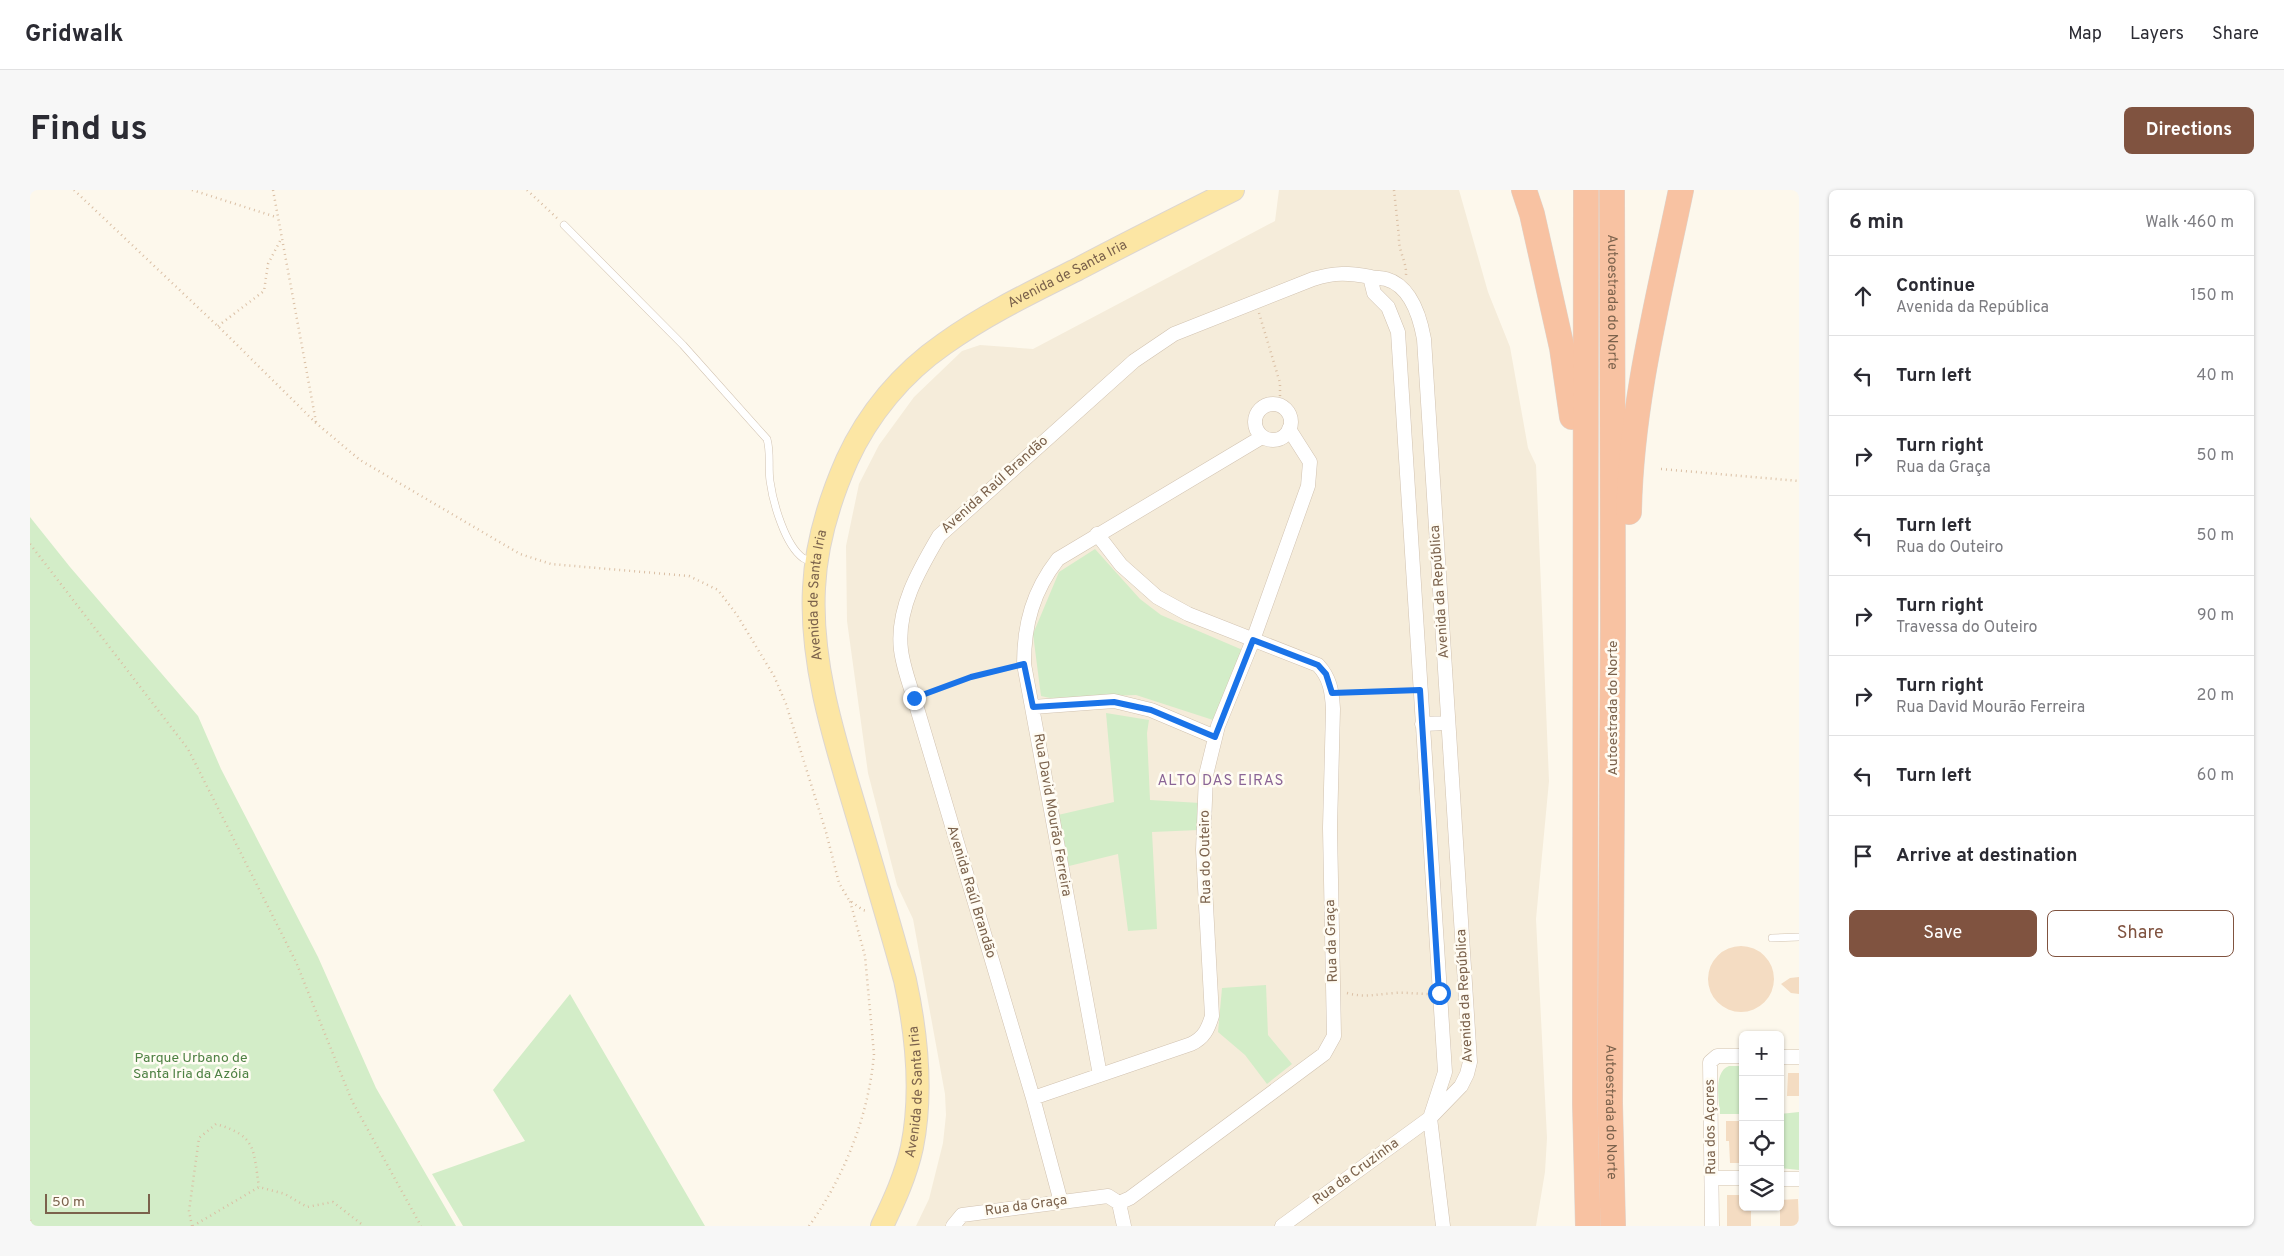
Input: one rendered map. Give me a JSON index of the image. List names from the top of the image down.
{
  "streets": {
    "highway": ["Autoestrada do Norte"],
    "main road": ["Avenida de Santa Iria"],
    "street": [
      "Avenida Raúl Brandão",
      "Avenida da República",
      "Rua David Mourão Ferreira",
      "Rua do Outeiro",
      "Rua da Graça",
      "Rua dos Açores",
      "Rua da Cruzinha"
    ]
  },
  "crossings": [
    ["Avenida Raúl Brandão", "Avenida da República"],
    ["Avenida Raúl Brandão", "Rua do Outeiro"],
    ["Avenida Raúl Brandão", "Rua da Graça"],
    ["Avenida da República", "Rua da Cruzinha"],
    ["Rua David Mourão Ferreira", "Rua do Outeiro"],
    ["Rua David Mourão Ferreira", "Rua da Graça"],
    ["Rua do Outeiro", "Rua da Graça"]
  ],
  "districts": ["ALTO DAS EIRAS"],
  "parks": ["Parque Urbano de Santa Iria da Azóia"],
  "scale_bar": "50 m",
  "page": {
    "header": "Gridwalk",
    "nav": ["Map", "Layers", "Share"],
    "buttons": [
      "Directions",
      ["Save", "Share"]
    ],
    "title": "Find us",
    "heading": ["6 min", "Walk · 460 m"],
    "list": [
      ["Continue", "Avenida da República", "150 m"],
      ["Turn left", "40 m"],
      ["Turn right", "Rua da Graça", "50 m"],
      ["Turn left", "Rua do Outeiro", "50 m"],
      ["Turn right", "Travessa do Outeiro", "90 m"],
      ["Turn right", "Rua David Mourão Ferreira", "20 m"],
      ["Turn left", "60 m"],
      "Arrive at destination"
    ],
    "map_buttons": ["+", "−"],
    "scale": "50 m"
  }
}
